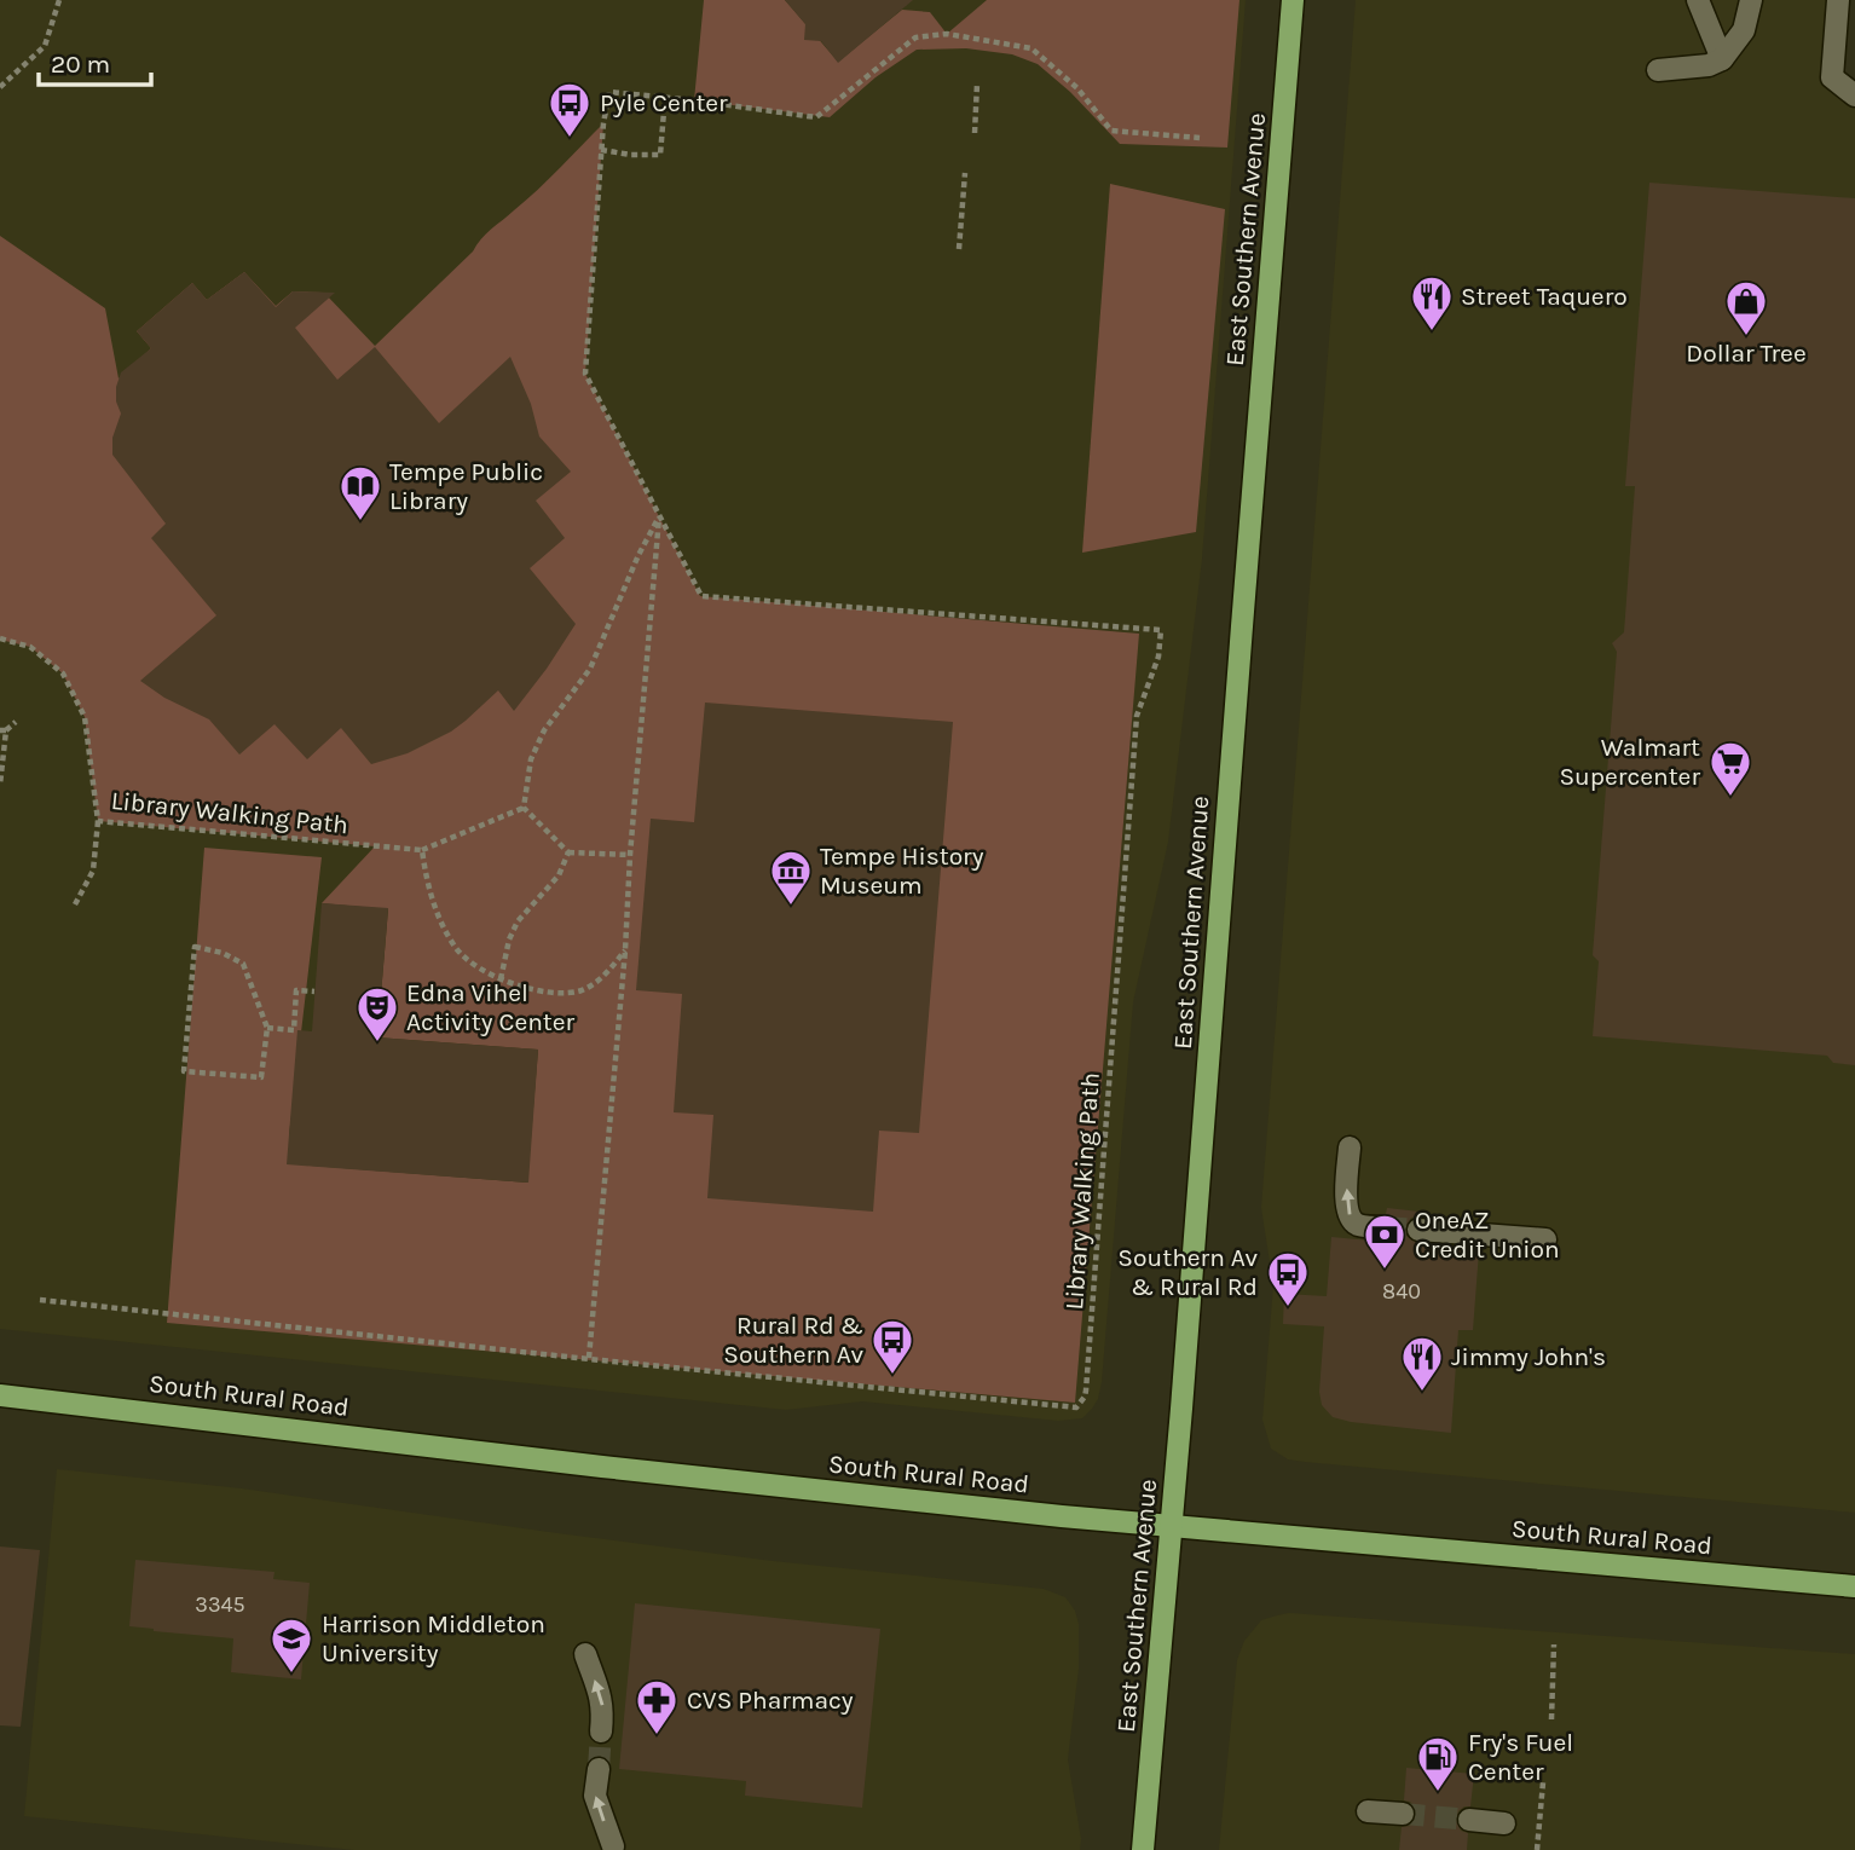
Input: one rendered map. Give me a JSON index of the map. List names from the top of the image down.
{
  "streets": {
    "main road": ["East Southern Avenue", "South Rural Road"],
    "path": ["Library Walking Path"]
  },
  "crossings": [
    ["East Southern Avenue", "South Rural Road"]
  ],
  "places": {
    "bus stop": ["Pyle Center", "Southern Av & Rural Rd", "Rural Rd & Southern Av"],
    "restaurant": ["Street Taquero", "Jimmy John's"],
    "shop": ["Dollar Tree"],
    "library": ["Tempe Public Library"],
    "supermarket": ["Walmart Supercenter"],
    "museum": ["Tempe History Museum"],
    "theatre": ["Edna Vihel Activity Center"],
    "bank": ["OneAZ Credit Union"],
    "school or university": ["Harrison Middleton University"],
    "pharmacy": ["CVS Pharmacy"],
    "fuel station": ["Fry's Fuel Center"]
  },
  "house_numbers": ["840", "3345"],
  "scale_bar": "20 m"
}
